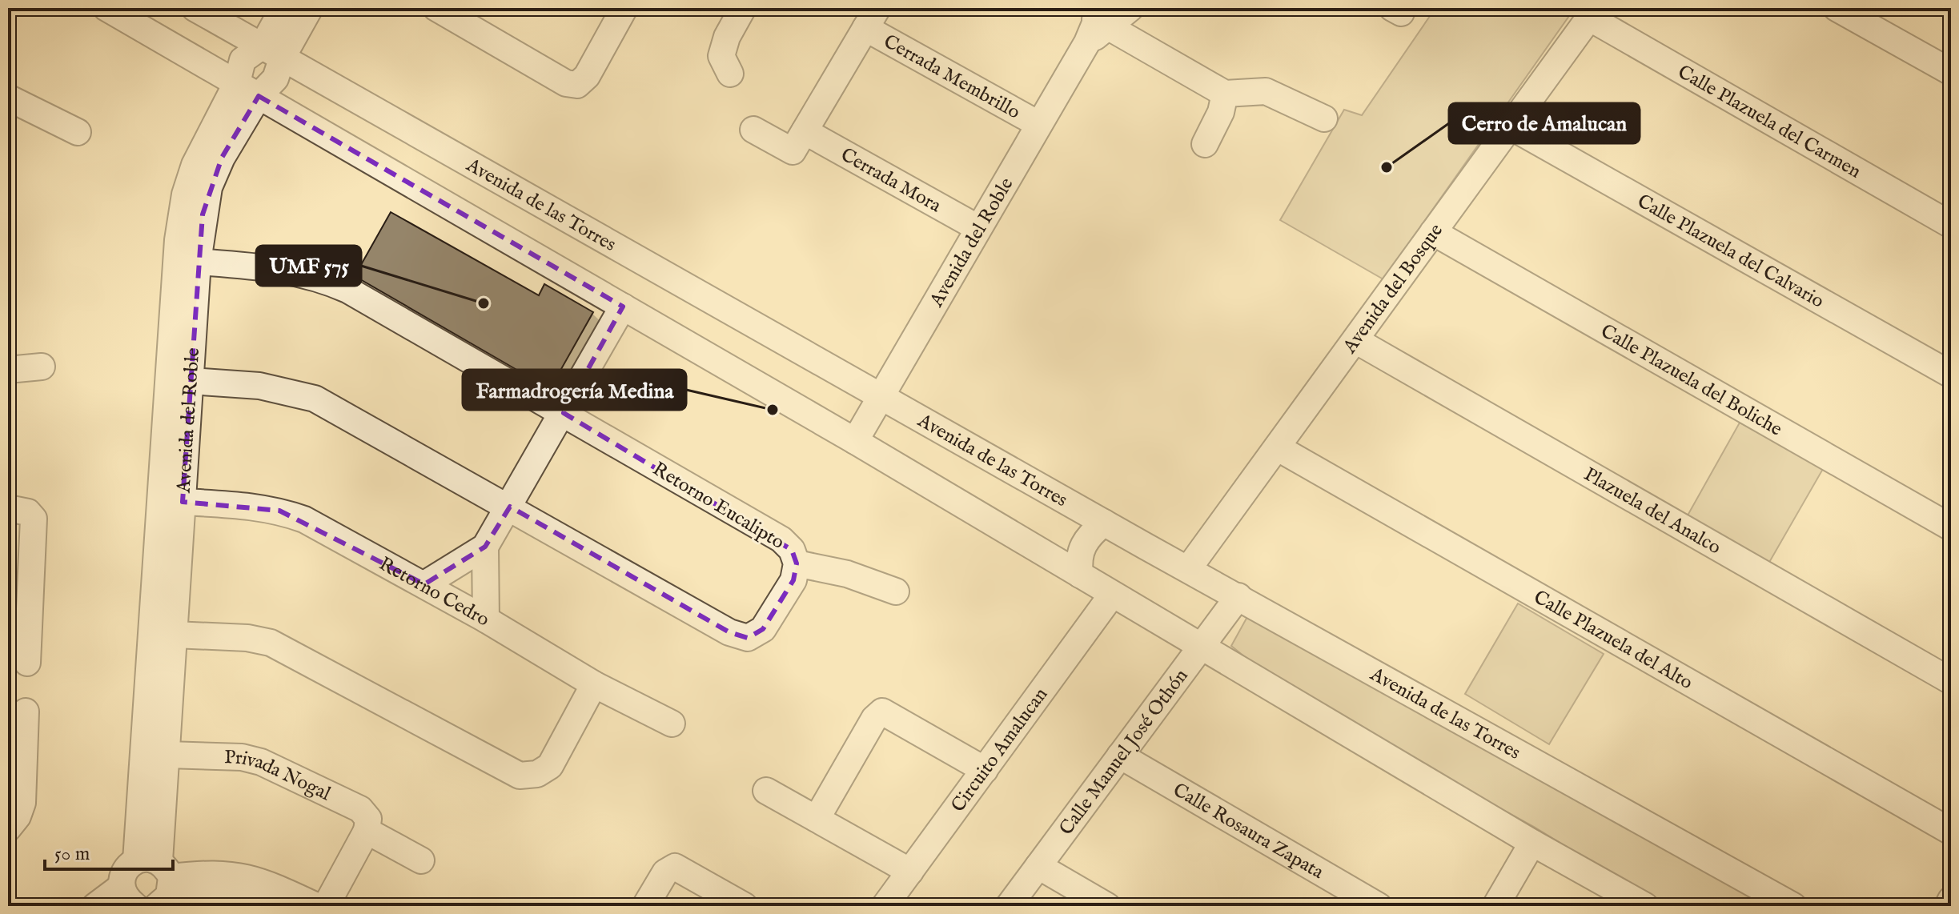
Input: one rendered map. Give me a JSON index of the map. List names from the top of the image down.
{
  "streets": {
    "street": [
      "Cerrada Membrillo",
      "Calle Plazuela del Carmen",
      "Cerrada Mora",
      "Avenida de las Torres",
      "Avenida del Roble",
      "Calle Plazuela del Calvario",
      "Avenida del Bosque",
      "Calle Plazuela del Boliche",
      "Retorno Eucalipto",
      "Plazuela del Analco",
      "Retorno Cedro",
      "Calle Plazuela del Alto",
      "Circuito Amalucan",
      "Calle Manuel José Othón",
      "Privada Nogal",
      "Calle Rosaura Zapata"
    ]
  },
  "crossings": [
    ["Cerrada Membrillo", "Avenida del Roble"],
    ["Calle Plazuela del Carmen", "Avenida del Bosque"],
    ["Cerrada Mora", "Avenida del Roble"],
    ["Avenida de las Torres", "Avenida del Roble"],
    ["Avenida de las Torres", "Avenida del Bosque"],
    ["Avenida de las Torres", "Calle Manuel José Othón"],
    ["Avenida del Roble", "Retorno Eucalipto"],
    ["Avenida del Roble", "Retorno Cedro"],
    ["Avenida del Roble", "Privada Nogal"],
    ["Calle Plazuela del Calvario", "Avenida del Bosque"],
    ["Avenida del Bosque", "Calle Plazuela del Boliche"],
    ["Avenida del Bosque", "Plazuela del Analco"],
    ["Avenida del Bosque", "Calle Plazuela del Alto"],
    ["Calle Manuel José Othón", "Calle Rosaura Zapata"]
  ],
  "places": ["Cerro de Amalucan", "UMF 575", "Farmadrogería Medina"],
  "scale_bar": "50 m"
}
